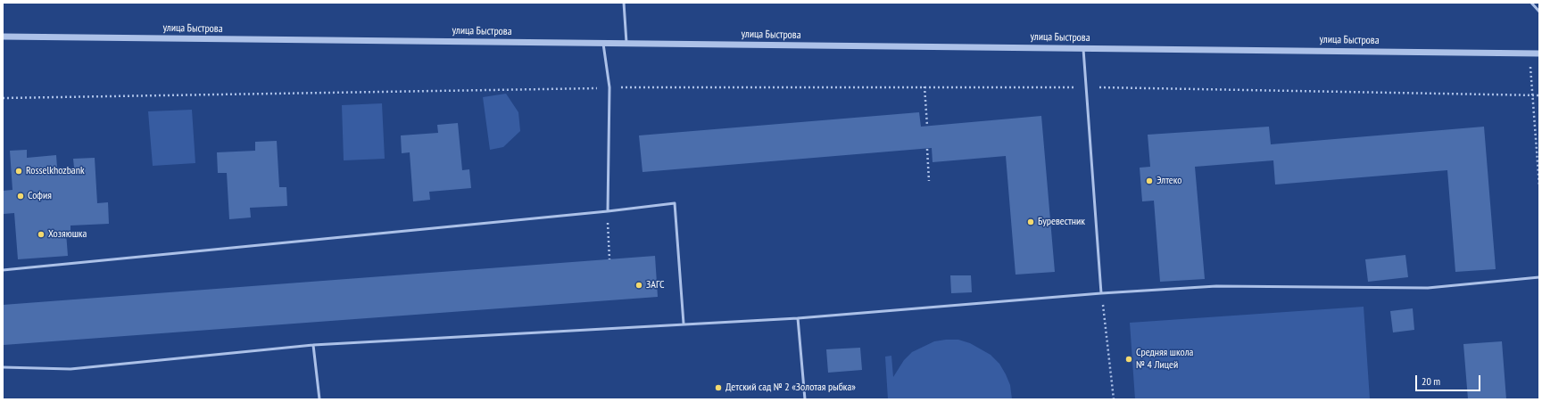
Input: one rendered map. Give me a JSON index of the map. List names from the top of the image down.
{
  "streets": {
    "street": ["улица Быстрова"]
  },
  "places": [
    "Rosselkhozbank",
    "Элтеко",
    "София",
    "Буревестник",
    "Хозяюшка",
    "ЗАГС",
    "Средняя школа № 4 Лицей",
    "Детский сад № 2 «Золотая рыбка»"
  ],
  "scale_bar": "20 m"
}
